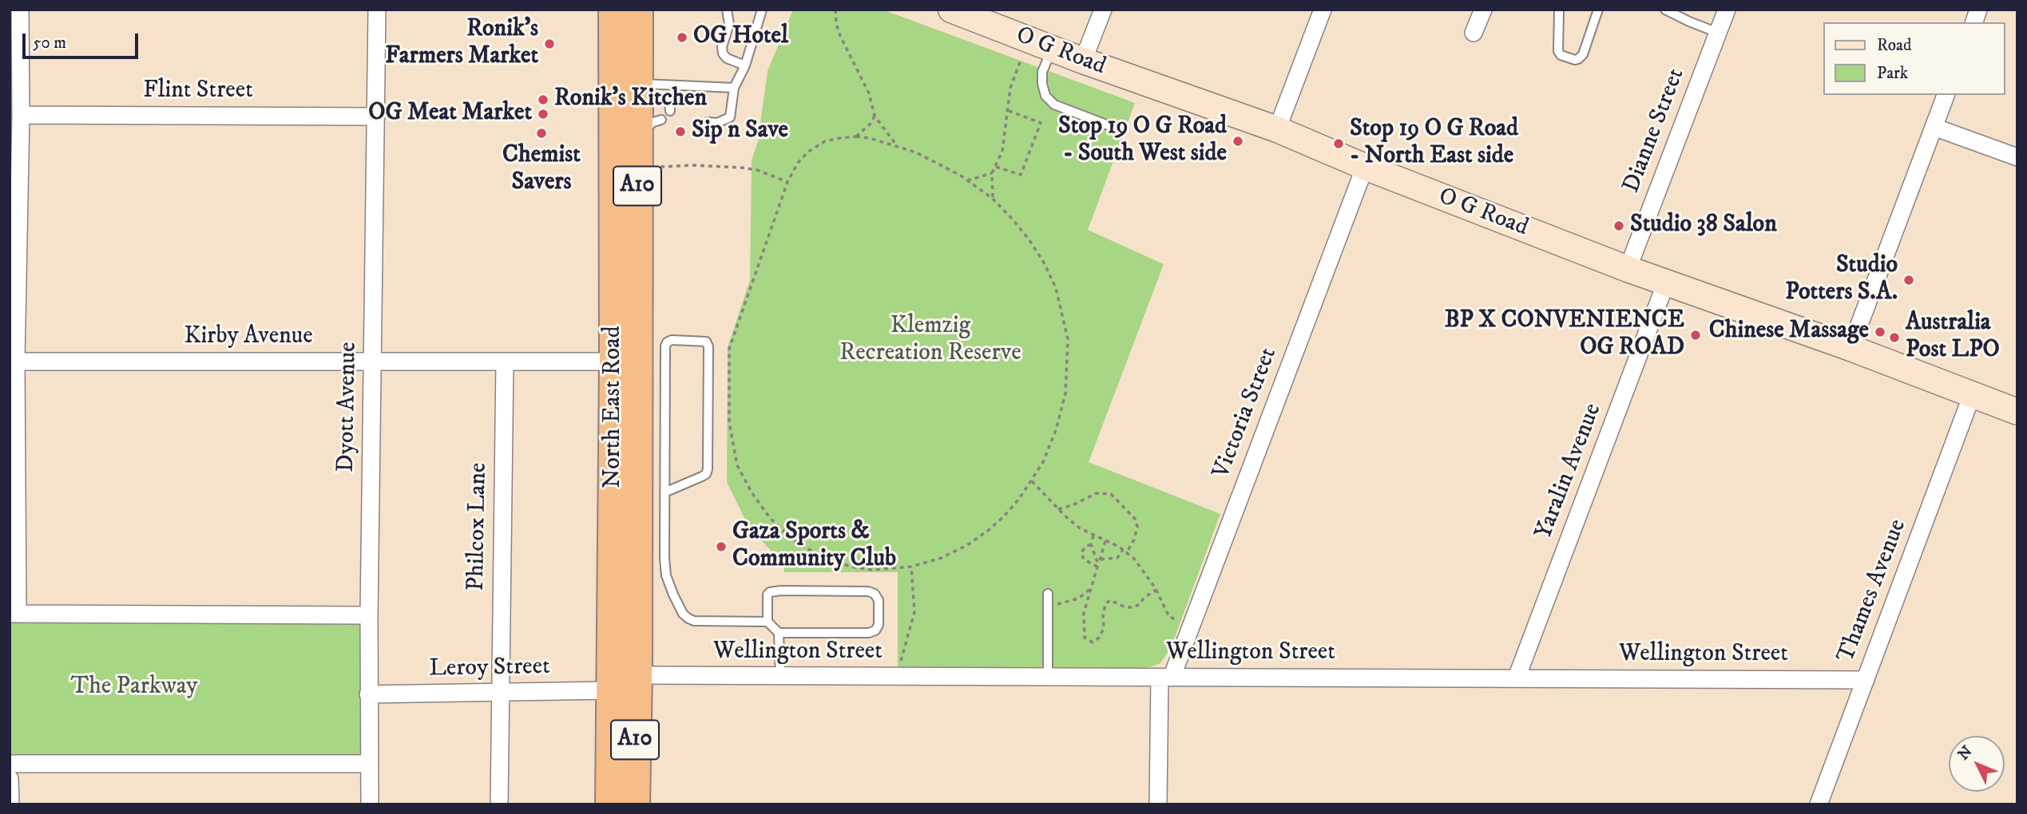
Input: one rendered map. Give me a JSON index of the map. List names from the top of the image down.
{
  "streets": {
    "highway": ["A10", "North East Road"],
    "main road": ["O G Road"],
    "street": [
      "Flint Street",
      "Dianne Street",
      "Kirby Avenue",
      "Dyott Avenue",
      "Victoria Street",
      "Yaralin Avenue",
      "Philcox Lane",
      "Thames Avenue",
      "Wellington Street",
      "Leroy Street"
    ]
  },
  "crossings": [
    ["O G Road", "Dianne Street"],
    ["O G Road", "Victoria Street"],
    ["O G Road", "Yaralin Avenue"],
    ["O G Road", "Thames Avenue"],
    ["Flint Street", "Dyott Avenue"],
    ["Kirby Avenue", "Dyott Avenue"],
    ["Kirby Avenue", "North East Road"],
    ["Kirby Avenue", "Philcox Lane"],
    ["Dyott Avenue", "Leroy Street"],
    ["North East Road", "Wellington Street"],
    ["North East Road", "Leroy Street"],
    ["Victoria Street", "Wellington Street"],
    ["Yaralin Avenue", "Wellington Street"],
    ["Philcox Lane", "Leroy Street"],
    ["Thames Avenue", "Wellington Street"],
    ["Wellington Street", "Leroy Street"]
  ],
  "parks": ["Klemzig Recreation Reserve", "The Parkway"],
  "places": [
    "OG Hotel",
    "Ronik’s Farmers Market",
    "Ronik's Kitchen",
    "OG Meat Market",
    "Sip n Save",
    "Chemist Savers",
    "Stop 19 O G Road - South West side",
    "Stop 19 O G Road - North East side",
    "Studio 38 Salon",
    "Studio Potters S.A.",
    "Chinese Massage",
    "BP X CONVENIENCE OG ROAD",
    "Australia Post LPO",
    "Gaza Sports & Community Club"
  ],
  "legend": ["Road", "Park"],
  "scale_bar": "50 m",
  "north": "top left"
}
